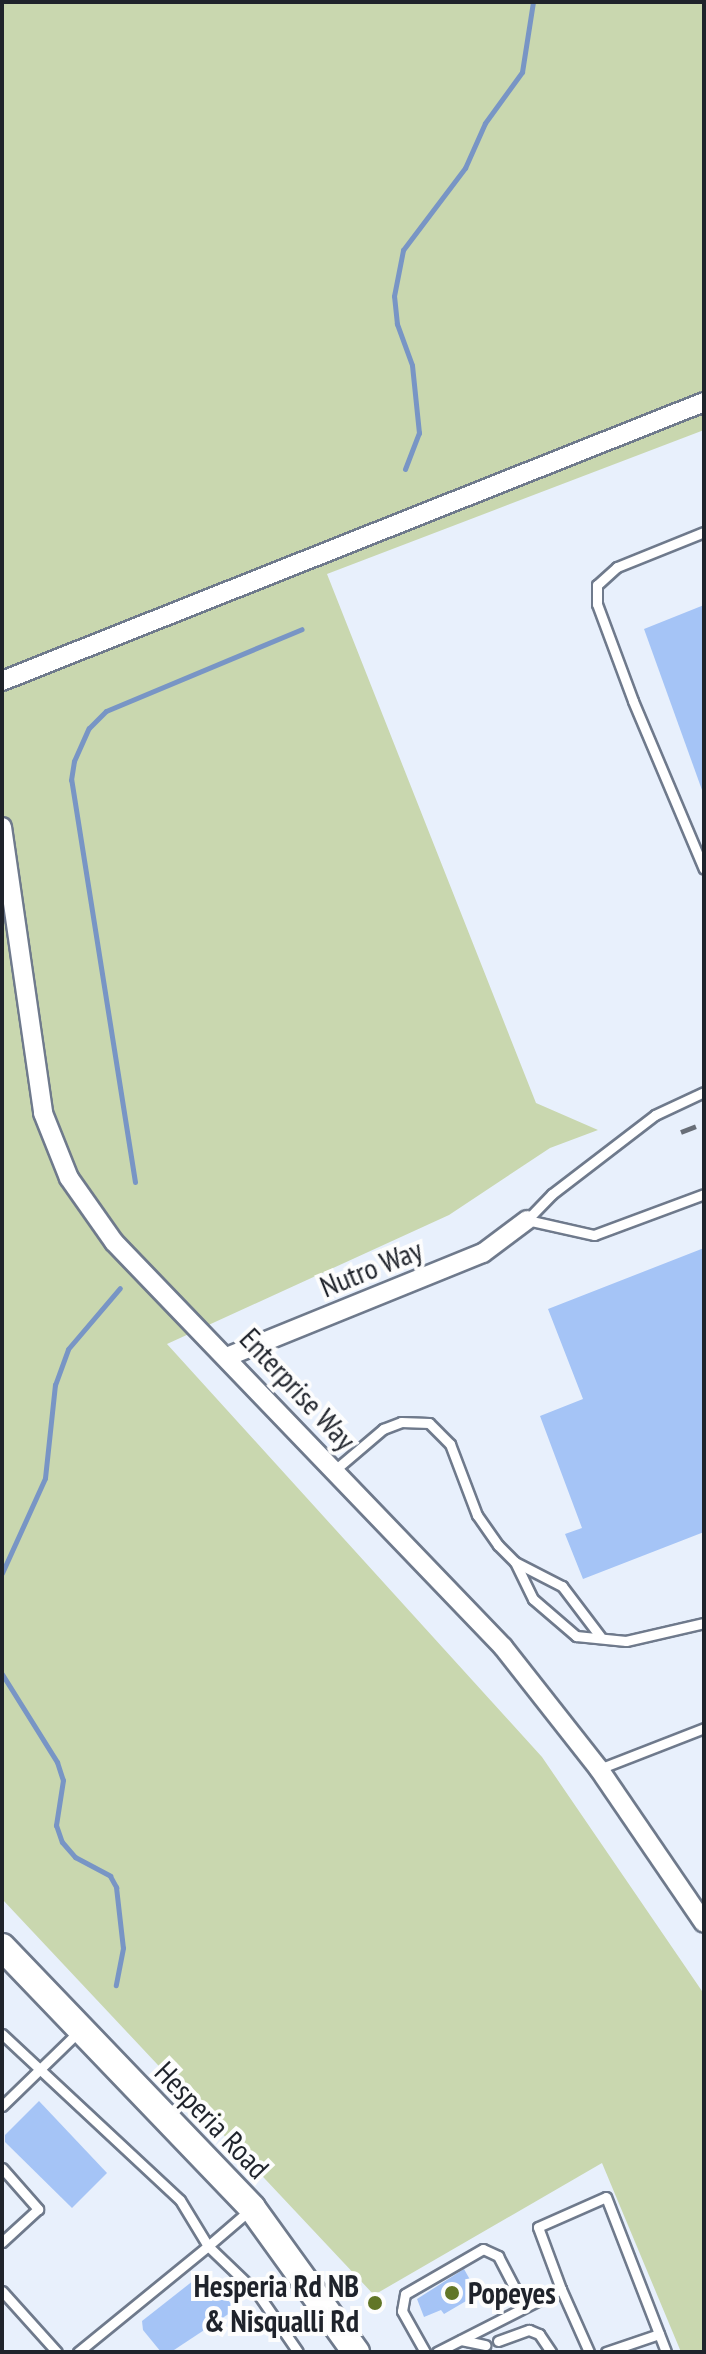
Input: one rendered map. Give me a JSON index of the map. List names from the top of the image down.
{
  "streets": {
    "main road": ["Hesperia Road"],
    "street": ["Nutro Way", "Enterprise Way"]
  },
  "crossings": [
    ["Nutro Way", "Enterprise Way"]
  ],
  "places": ["Popeyes", "Hesperia Rd NB & Nisqualli Rd"]
}
